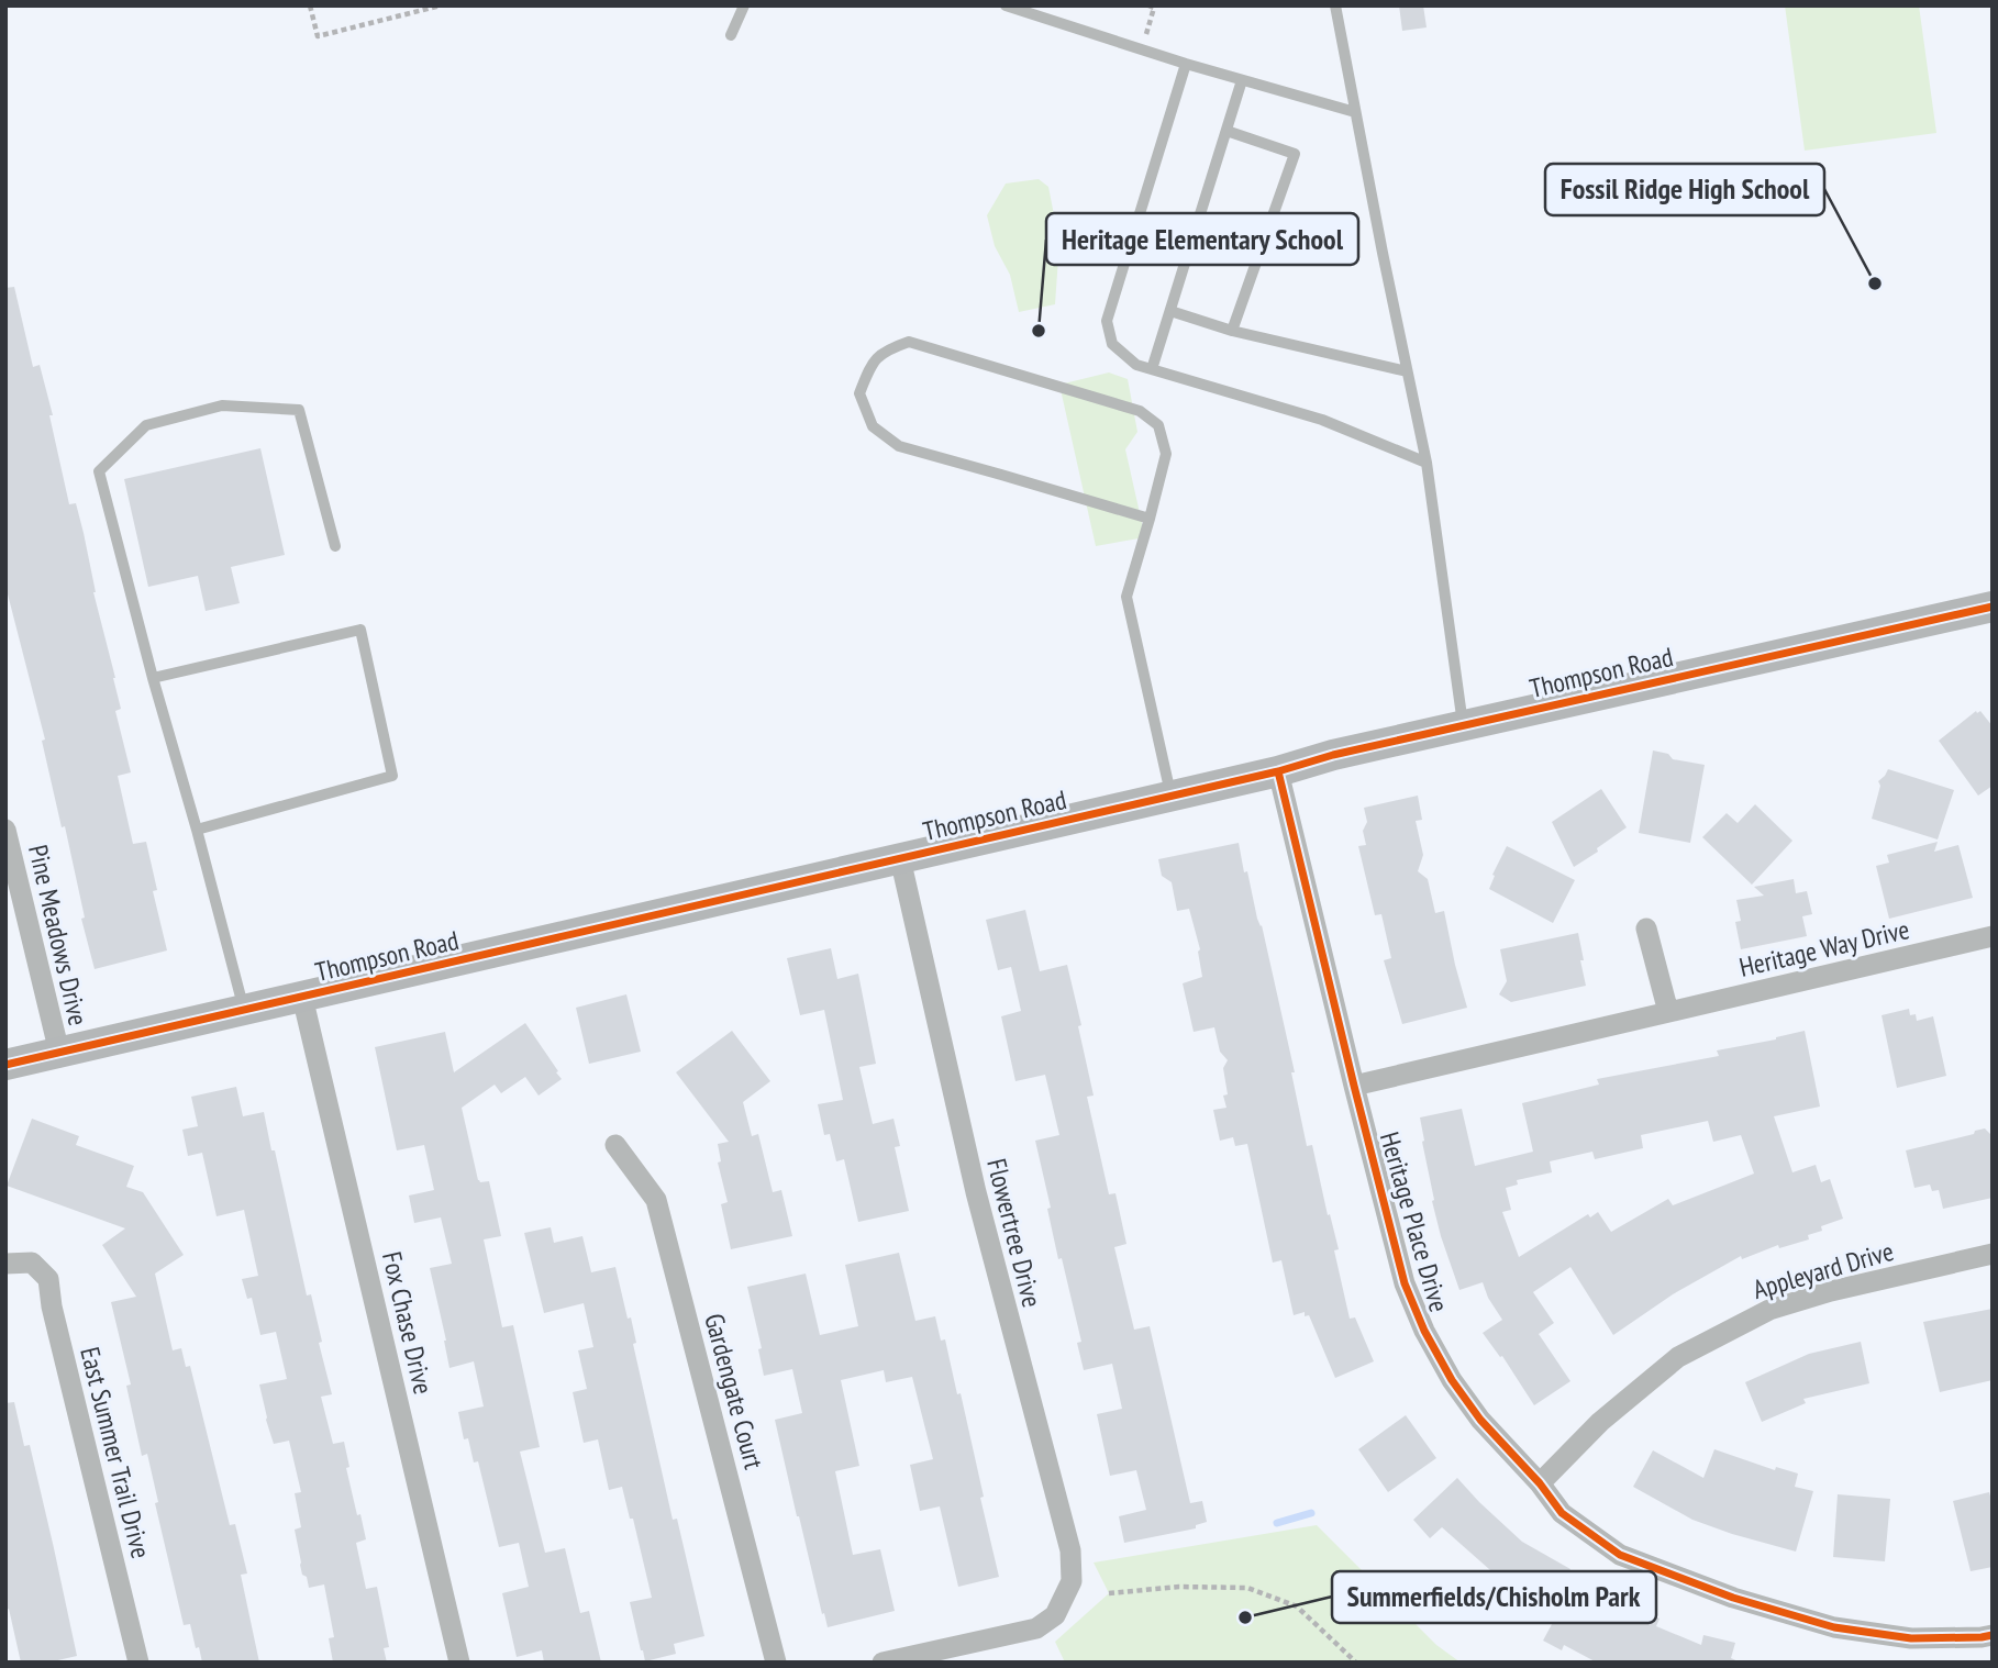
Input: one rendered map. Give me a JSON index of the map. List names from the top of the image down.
{
  "streets": {
    "street": [
      "Thompson Road",
      "Pine Meadows Drive",
      "Heritage Way Drive",
      "Heritage Place Drive",
      "Flowertree Drive",
      "Appleyard Drive",
      "Fox Chase Drive",
      "Gardengate Court",
      "East Summer Trail Drive"
    ]
  },
  "crossings": [
    ["Thompson Road", "Pine Meadows Drive"],
    ["Thompson Road", "Heritage Place Drive"],
    ["Thompson Road", "Flowertree Drive"],
    ["Thompson Road", "Fox Chase Drive"],
    ["Heritage Way Drive", "Heritage Place Drive"],
    ["Heritage Place Drive", "Appleyard Drive"]
  ],
  "places": ["Fossil Ridge High School", "Heritage Elementary School", "Summerfields/Chisholm Park"]
}
